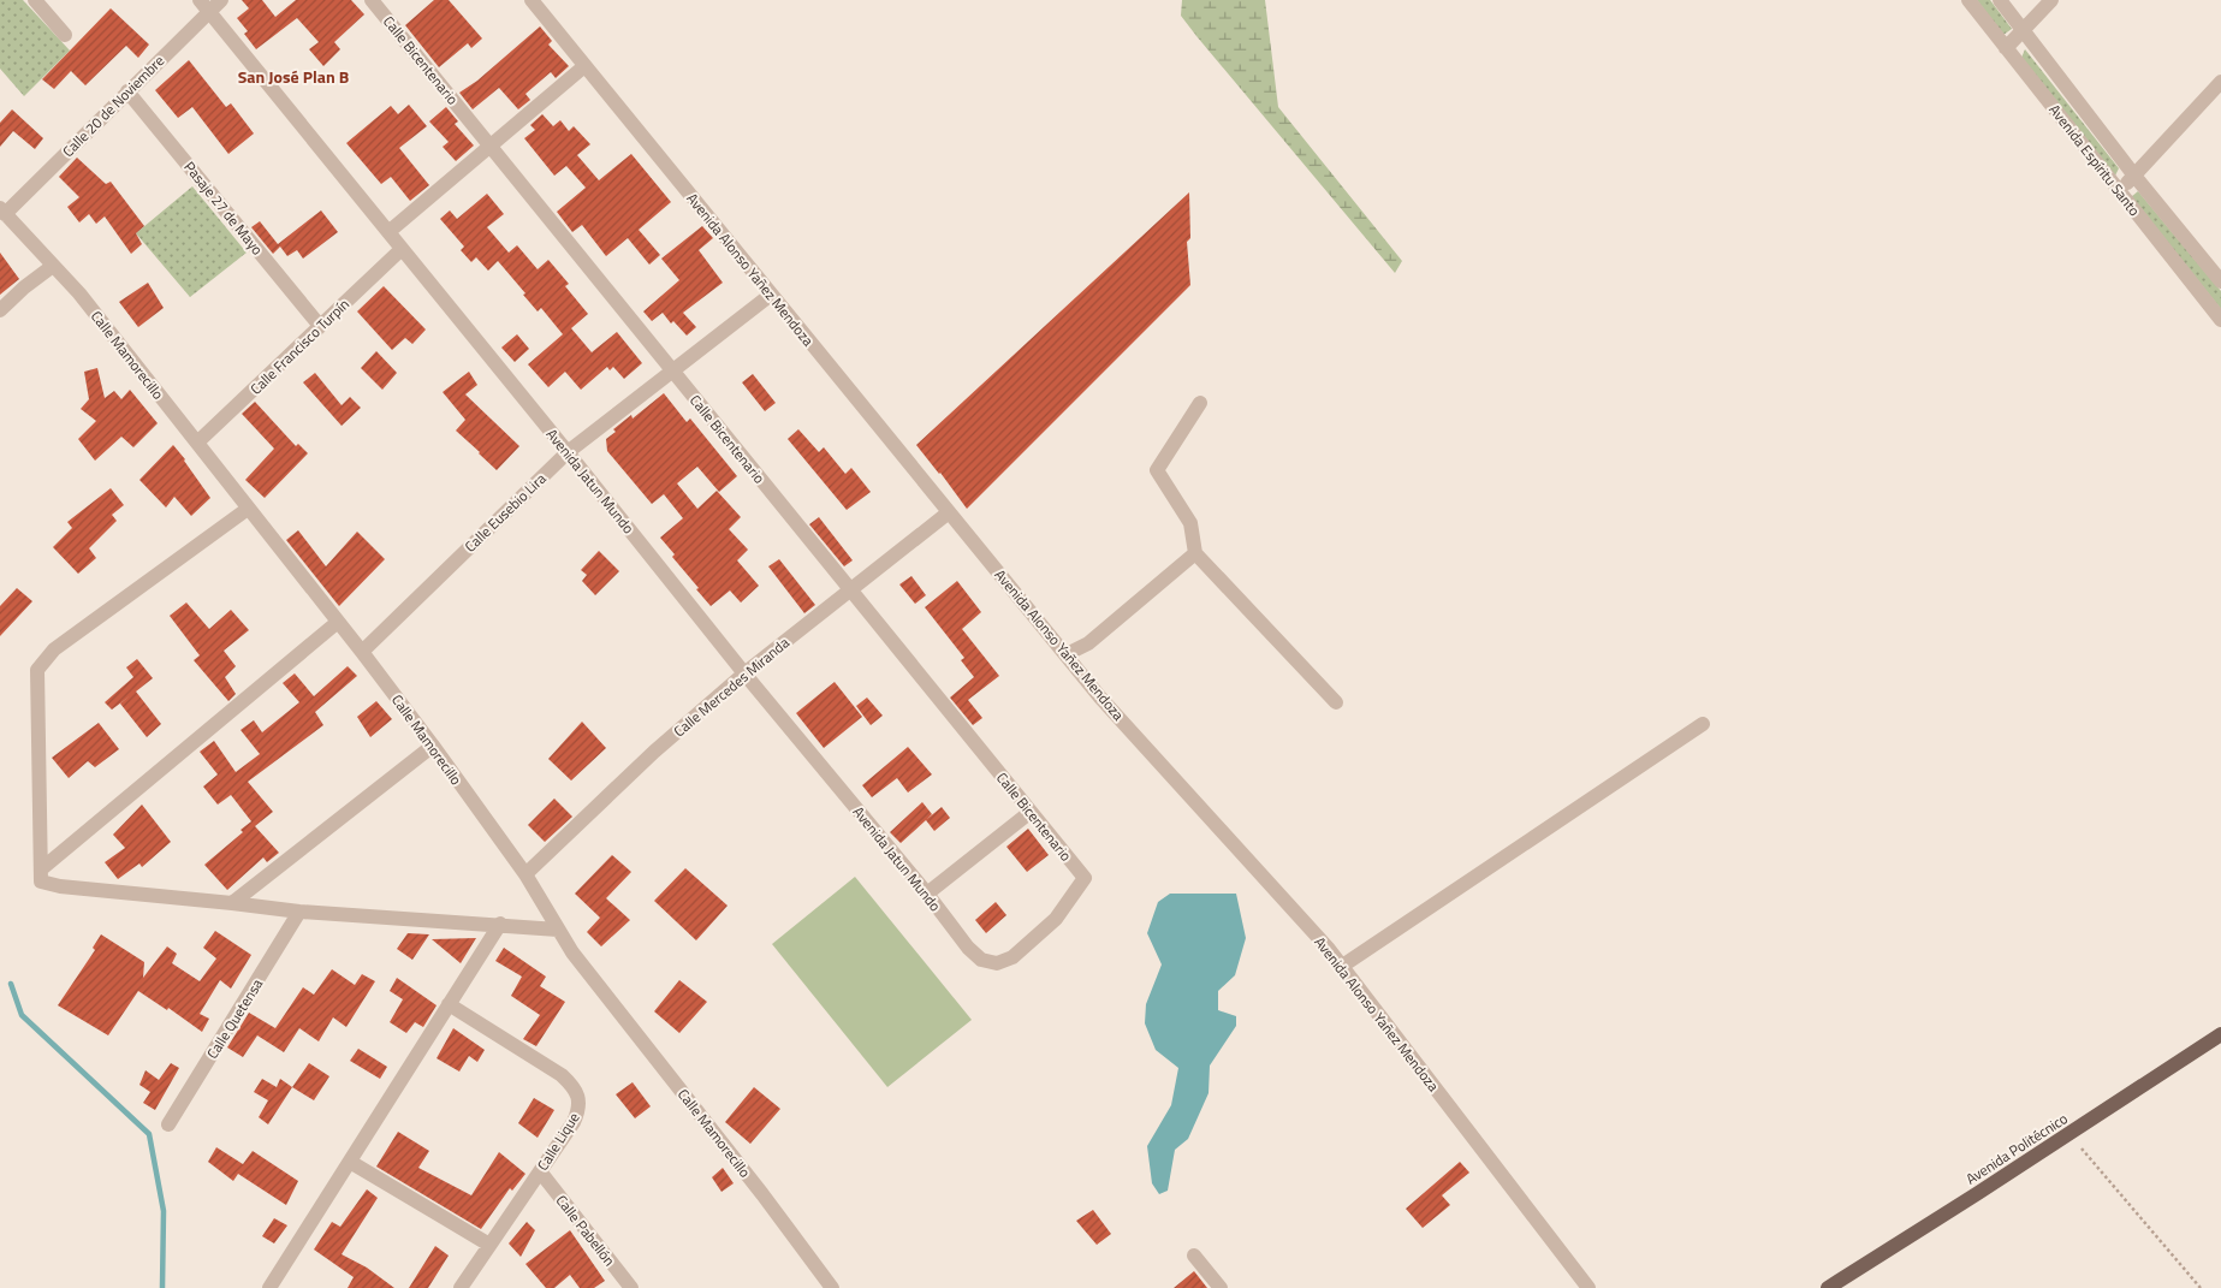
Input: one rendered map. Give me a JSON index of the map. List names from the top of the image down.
{
  "streets": {
    "main road": ["Avenida Politécnico"],
    "street": [
      "Calle Bicentenario",
      "Calle 20 de Noviembre",
      "Avenida Espíritu Santo",
      "Pasaje 27 de Mayo",
      "Avenida Alonso Yañez Mendoza",
      "Calle Francisco Turpín",
      "Calle Mamorecillo",
      "Avenida Jatun Mundo",
      "Calle Eusebio Lira",
      "Calle Mercedes Miranda",
      "Calle Quetensa",
      "Calle Lique",
      "Calle Pabellón"
    ]
  },
  "crossings": [
    ["Calle Bicentenario", "Avenida Jatun Mundo"],
    ["Calle Bicentenario", "Calle Eusebio Lira"],
    ["Calle Bicentenario", "Calle Mercedes Miranda"],
    ["Calle 20 de Noviembre", "Pasaje 27 de Mayo"],
    ["Calle 20 de Noviembre", "Calle Mamorecillo"],
    ["Calle 20 de Noviembre", "Avenida Jatun Mundo"],
    ["Pasaje 27 de Mayo", "Calle Francisco Turpín"],
    ["Avenida Alonso Yañez Mendoza", "Calle Eusebio Lira"],
    ["Avenida Alonso Yañez Mendoza", "Calle Mercedes Miranda"],
    ["Calle Francisco Turpín", "Calle Mamorecillo"],
    ["Calle Francisco Turpín", "Avenida Jatun Mundo"],
    ["Calle Mamorecillo", "Calle Eusebio Lira"],
    ["Calle Mamorecillo", "Calle Mercedes Miranda"],
    ["Avenida Jatun Mundo", "Calle Eusebio Lira"],
    ["Avenida Jatun Mundo", "Calle Mercedes Miranda"],
    ["Calle Lique", "Calle Pabellón"]
  ],
  "districts": ["San José Plan B"]
}
